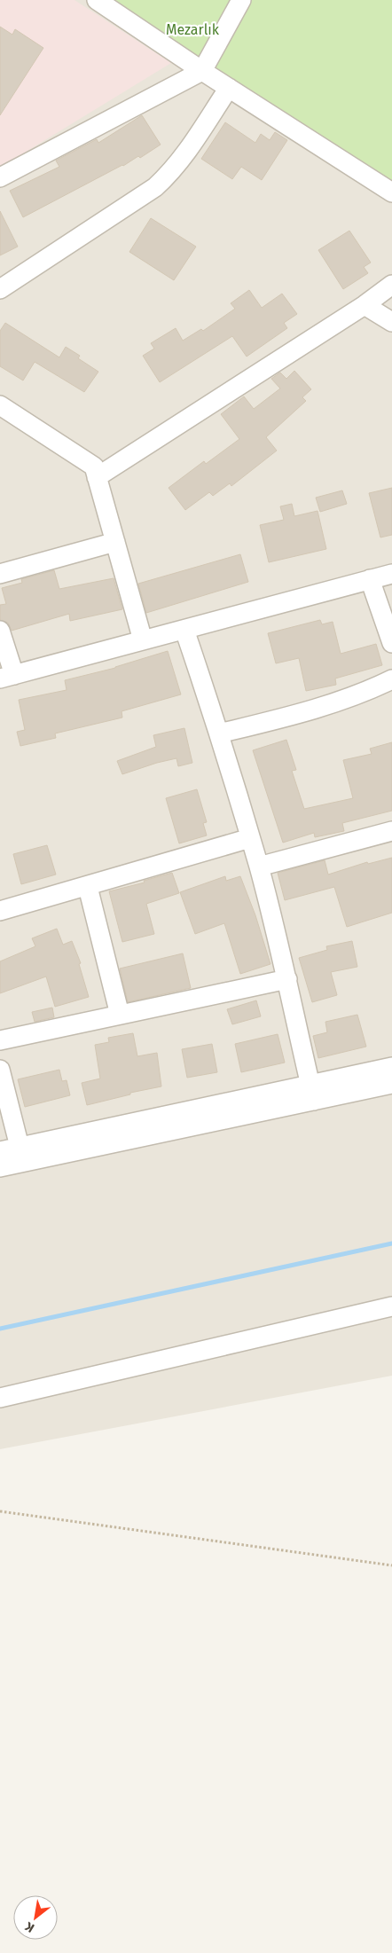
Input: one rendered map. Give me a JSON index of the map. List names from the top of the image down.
{
  "parks": ["Mezarlık"],
  "north": "bottom left"
}
